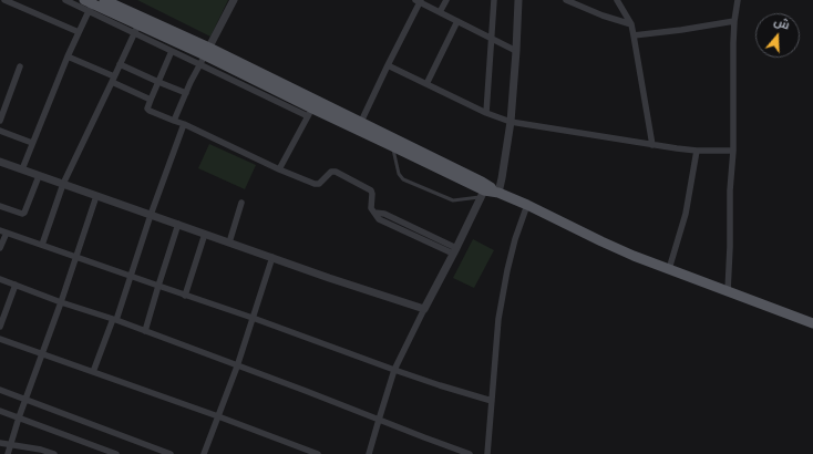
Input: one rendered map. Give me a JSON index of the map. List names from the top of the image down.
{
  "north": "top"
}
